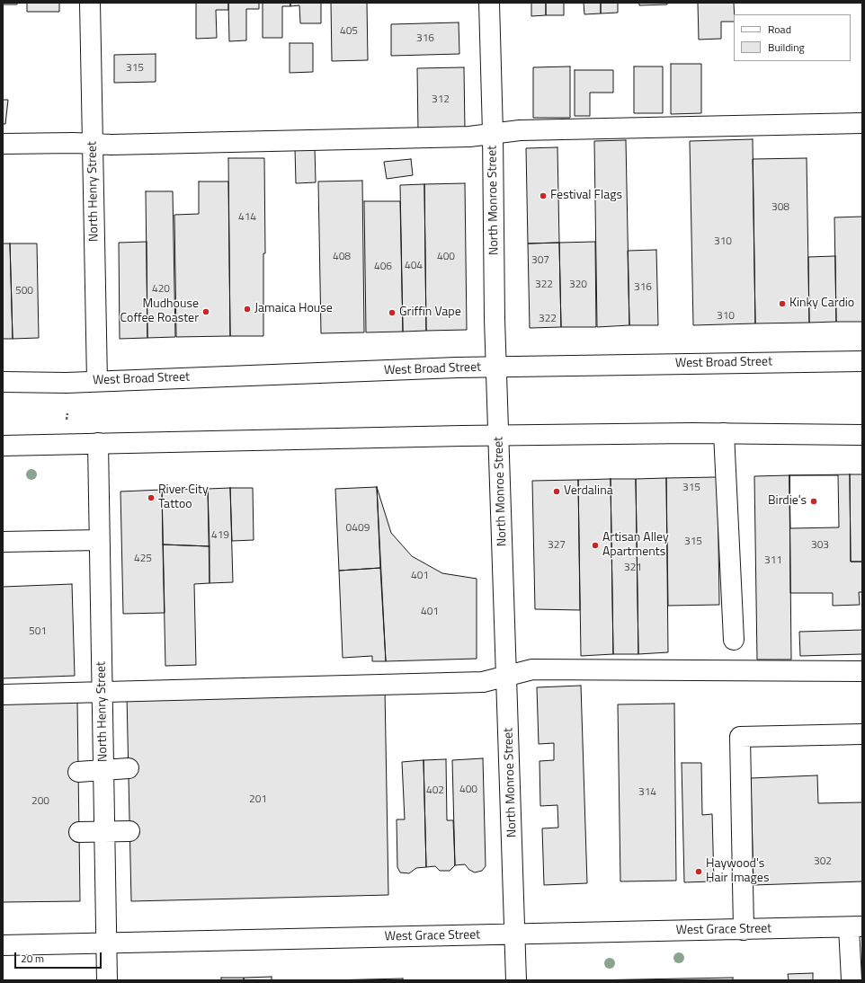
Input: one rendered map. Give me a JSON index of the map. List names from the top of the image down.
{
  "streets": {
    "street": [
      "North Henry Street",
      "North Monroe Street",
      "West Broad Street",
      "West Grace Street"
    ]
  },
  "crossings": [
    ["North Henry Street", "West Broad Street"],
    ["North Henry Street", "West Grace Street"],
    ["North Monroe Street", "West Broad Street"],
    ["North Monroe Street", "West Grace Street"]
  ],
  "places": [
    "Festival Flags",
    "Kinky Cardio",
    "Jamaica House",
    "Mudhouse Coffee Roaster",
    "Griffin Vape",
    "Verdalina",
    "River City Tattoo",
    "Birdie's",
    "Artisan Alley Apartments",
    "Haywood's Hair Images"
  ],
  "house_numbers": [
    "405",
    "316",
    "315",
    "312",
    "308",
    "414",
    "310",
    "408",
    "400",
    "307",
    "404",
    "406",
    "322",
    "320",
    "316",
    "420",
    "500",
    "310",
    "322",
    "315",
    "0409",
    "419",
    "315",
    "327",
    "303",
    "425",
    "311",
    "321",
    "401",
    "401",
    "501",
    "400",
    "402",
    "314",
    "201",
    "200",
    "302"
  ],
  "legend": ["Road", "Building"],
  "scale_bar": "20 m"
}
